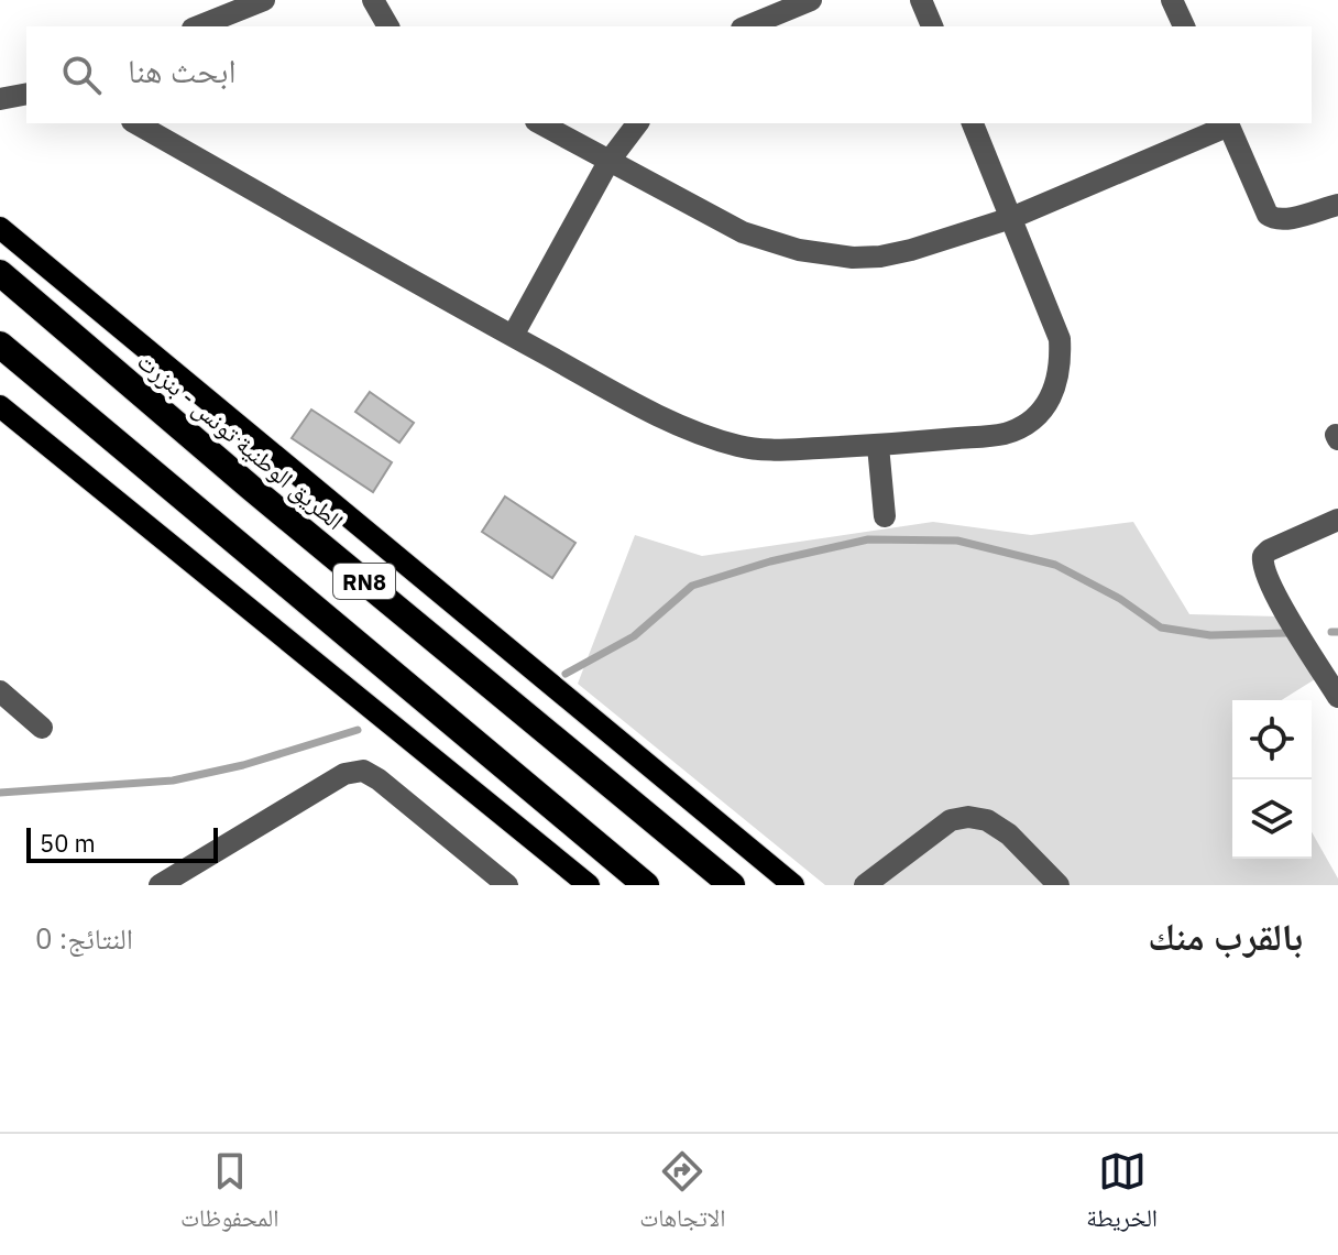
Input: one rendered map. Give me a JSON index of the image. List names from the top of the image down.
{
  "streets": {
    "highway": ["الطريق الوطنية تونس - بنزرت", "RN8"]
  },
  "scale_bar": "50 m",
  "page": {
    "search": "ابحث هنا",
    "scale": "50 m",
    "heading": ["بالقرب منك", "النتائج: 0"],
    "nav": ["الخريطة", "الاتجاهات", "المحفوظات"]
  }
}
